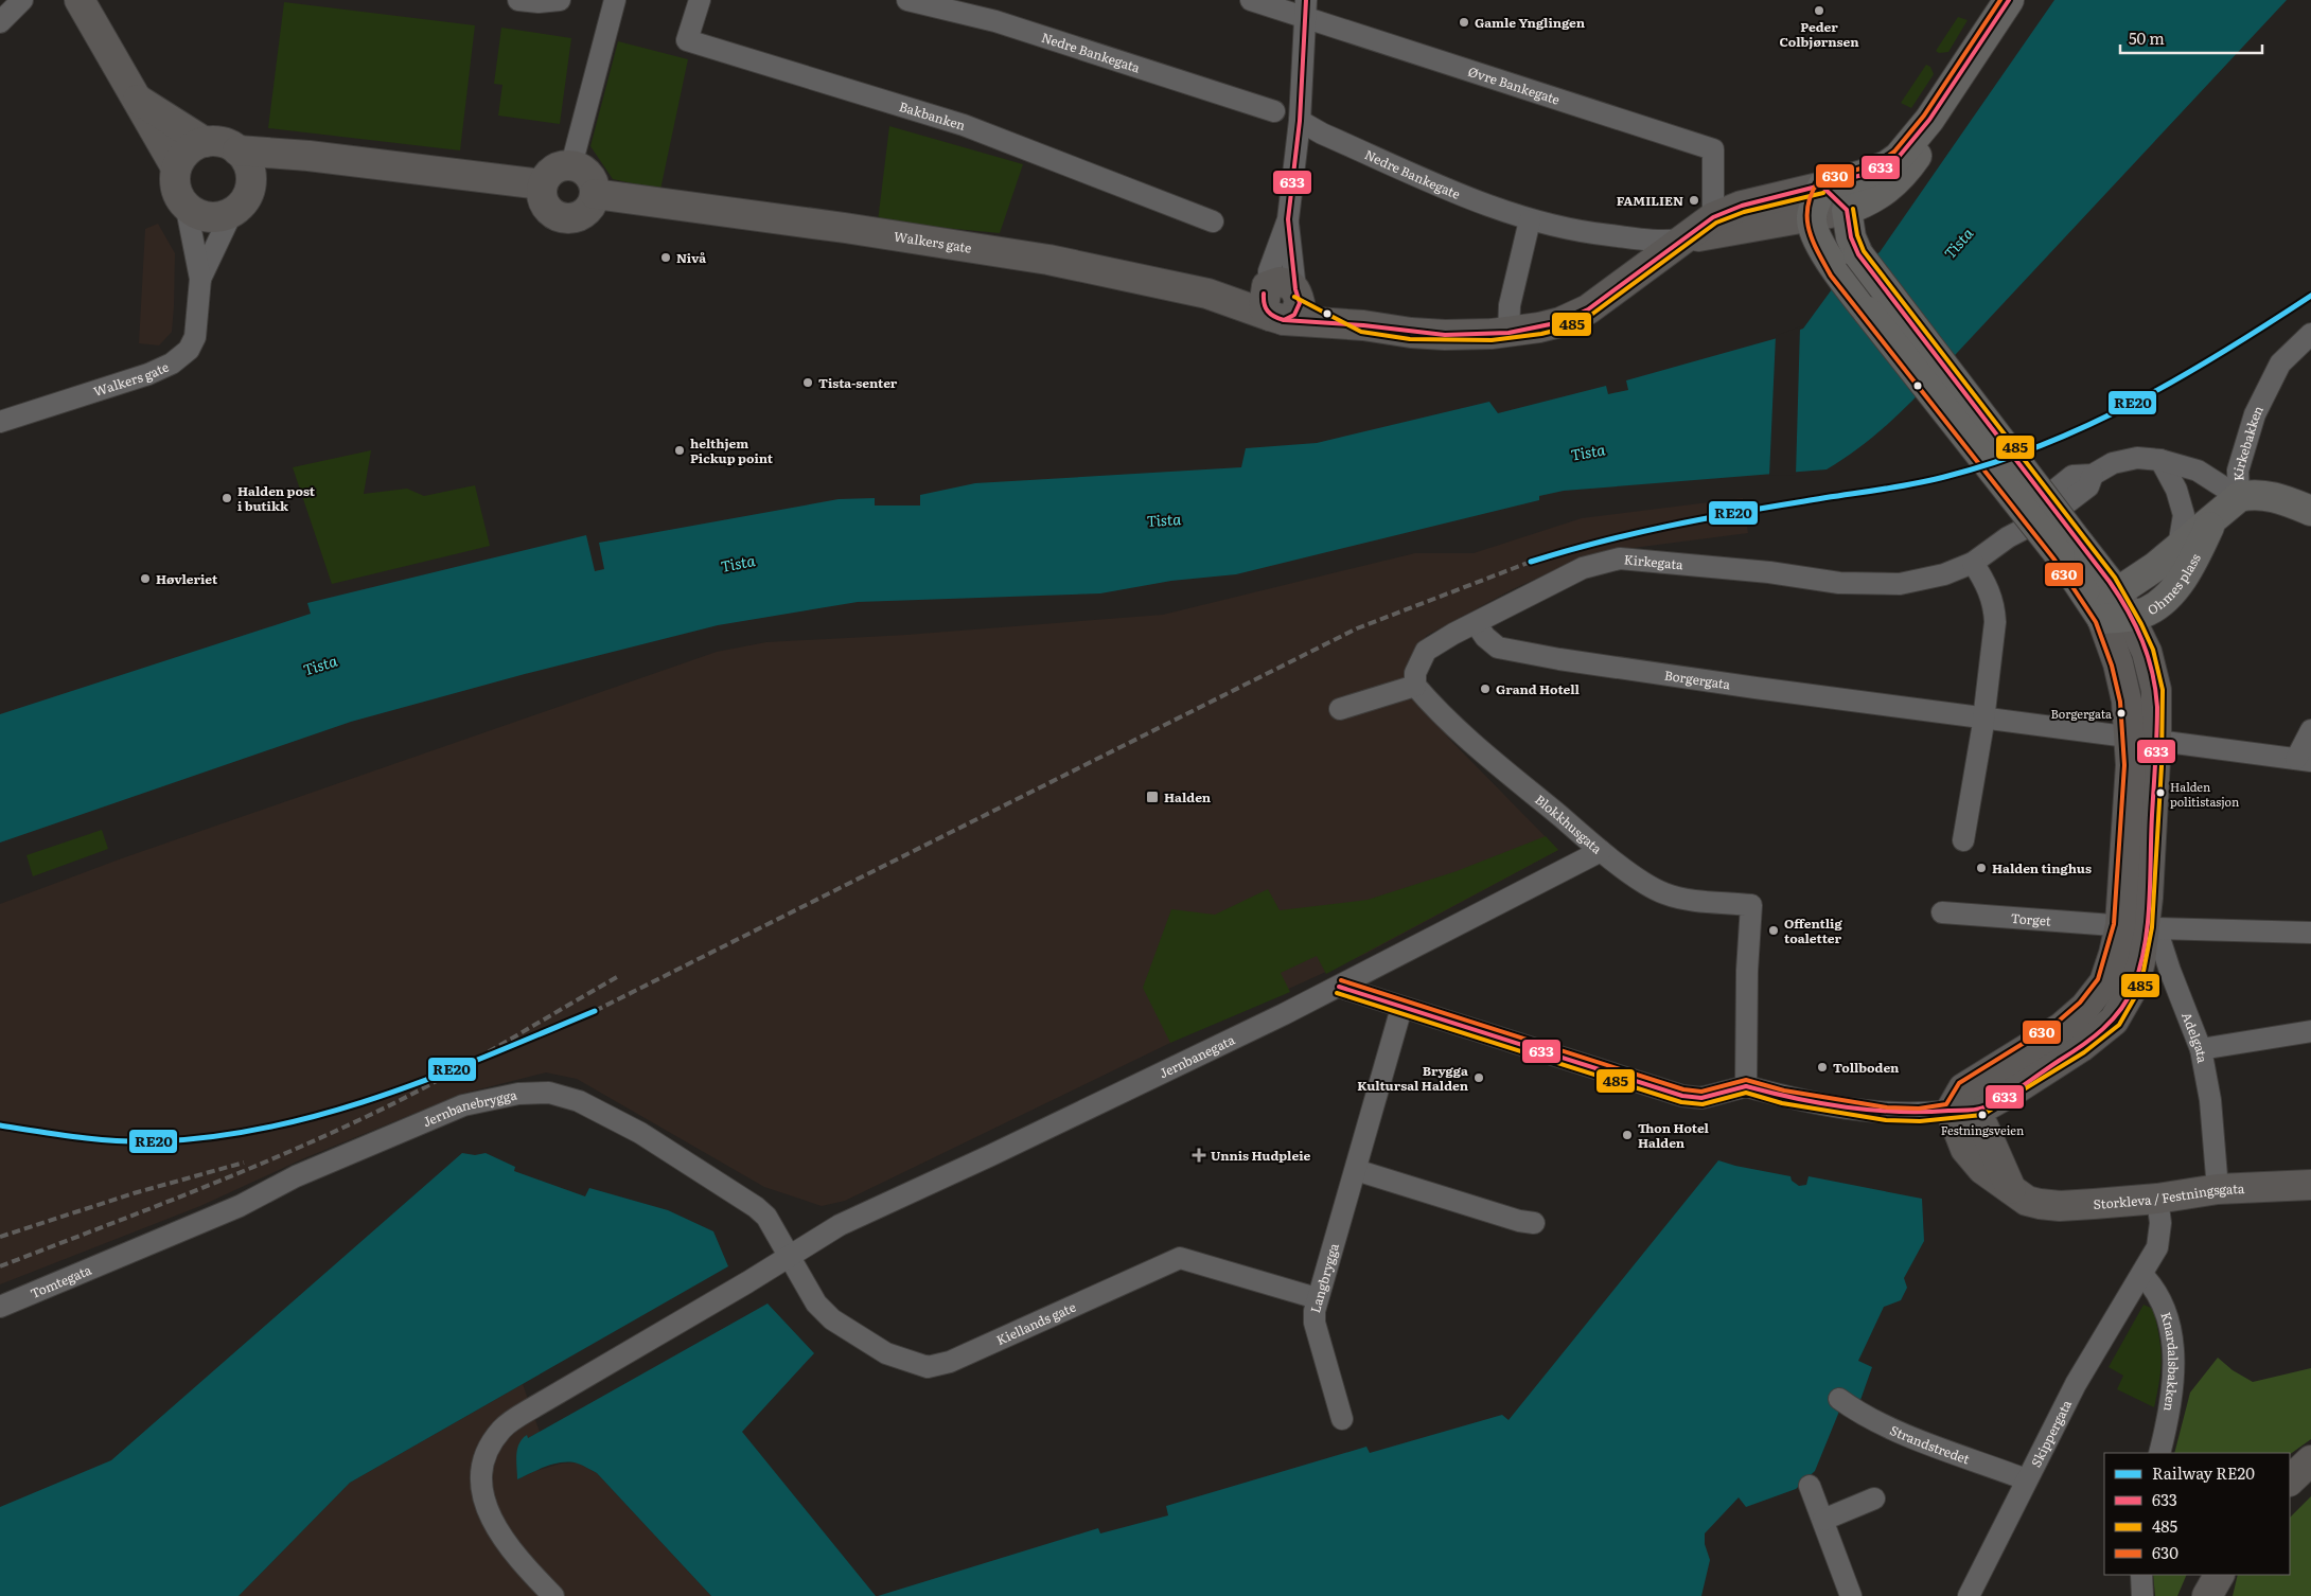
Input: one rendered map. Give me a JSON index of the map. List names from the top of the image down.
{
  "streets": {
    "main road": ["Kirkebakken", "Ohmes plass"],
    "street": [
      "Nedre Bankegata",
      "Øvre Bankegate",
      "Bakbanken",
      "Nedre Bankegate",
      "Walkers gate",
      "Kirkegata",
      "Borgergata",
      "Blokkhusgata",
      "Torget",
      "Adelgata",
      "Jernbanegata",
      "Jernbanebrygga",
      "Storkleva / Festningsgata",
      "Langbrygga",
      "Tomtegata",
      "Kiellands gate",
      "Knardalsbakken",
      "Skippergata",
      "Strandstredet"
    ]
  },
  "crossings": [
    ["Kirkebakken", "Kirkegata"],
    ["Kirkebakken", "Ohmes plass"],
    ["Kirkegata", "Ohmes plass"],
    ["Kirkegata", "Borgergata"],
    ["Kirkegata", "Blokkhusgata"],
    ["Blokkhusgata", "Jernbanegata"],
    ["Torget", "Adelgata"],
    ["Adelgata", "Storkleva / Festningsgata"],
    ["Jernbanegata", "Jernbanebrygga"],
    ["Jernbanegata", "Kiellands gate"],
    ["Jernbanebrygga", "Tomtegata"],
    ["Jernbanebrygga", "Kiellands gate"],
    ["Storkleva / Festningsgata", "Skippergata"],
    ["Langbrygga", "Kiellands gate"],
    ["Knardalsbakken", "Skippergata"],
    ["Skippergata", "Strandstredet"]
  ],
  "water": ["Tista"],
  "places": {
    "other": [
      "Peder Colbjørnsen",
      "Gamle Ynglingen",
      "FAMILIEN",
      "Nivå",
      "Tista-senter",
      "helthjem Pickup point",
      "Halden post i butikk",
      "Høvleriet",
      "Grand Hotell",
      "Borgergata",
      "Halden politistasjon",
      "Halden tinghus",
      "Offentlig toaletter",
      "Tollboden",
      "Brygga Kultursal Halden",
      "Festningsveien",
      "Thon Hotel Halden"
    ],
    "transit": ["Halden"],
    "health": ["Unnis Hudpleie"]
  },
  "lines": [
    "transit line 633",
    "transit line 630",
    "transit line 485",
    "rail line RE20"
  ],
  "legend": [
    "Railway RE20",
    "633",
    "485",
    "630"
  ],
  "scale_bar": "50 m"
}
